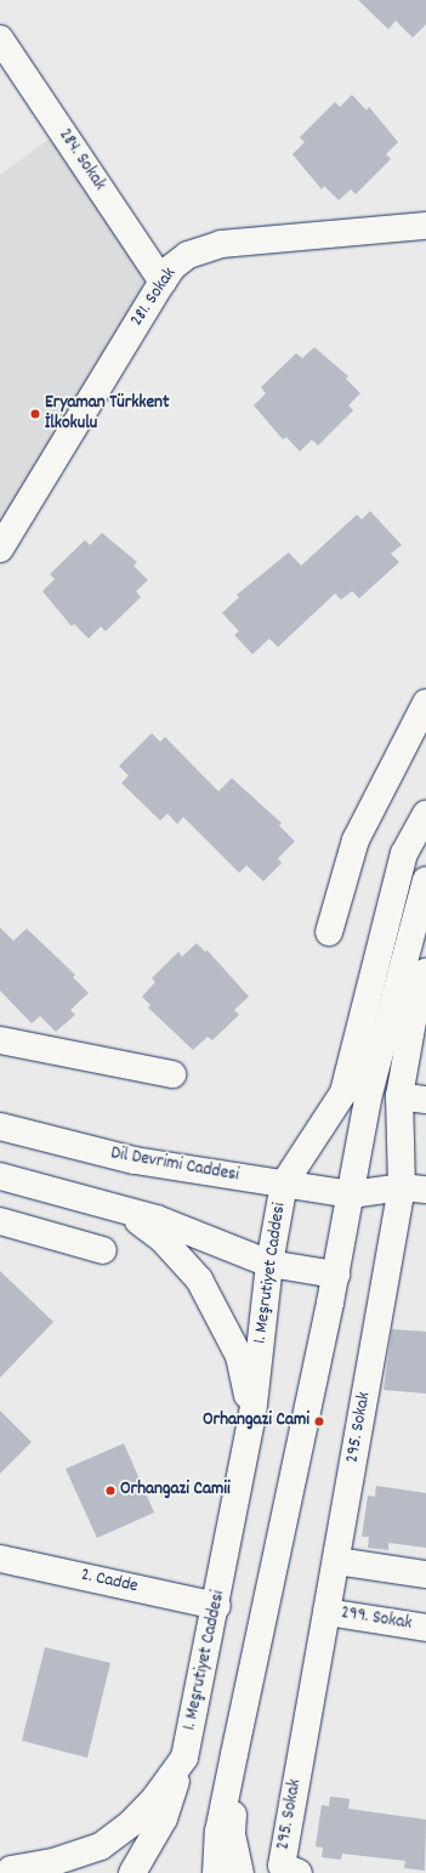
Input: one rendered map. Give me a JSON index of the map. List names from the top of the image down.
{
  "streets": {
    "main road": [
      "284. Sokak",
      "281. Sokak",
      "Dil Devrimi Caddesi",
      "1. Meşrutiyet Caddesi",
      "295. Sokak",
      "2. Cadde",
      "299. Sokak"
    ]
  },
  "crossings": [
    ["284. Sokak", "281. Sokak"],
    ["Dil Devrimi Caddesi", "1. Meşrutiyet Caddesi"],
    ["Dil Devrimi Caddesi", "295. Sokak"],
    ["1. Meşrutiyet Caddesi", "2. Cadde"],
    ["295. Sokak", "299. Sokak"]
  ],
  "places": ["Eryaman Türkkent İlkokulu", "Orhangazi Cami", "Orhangazi Camii"]
}
